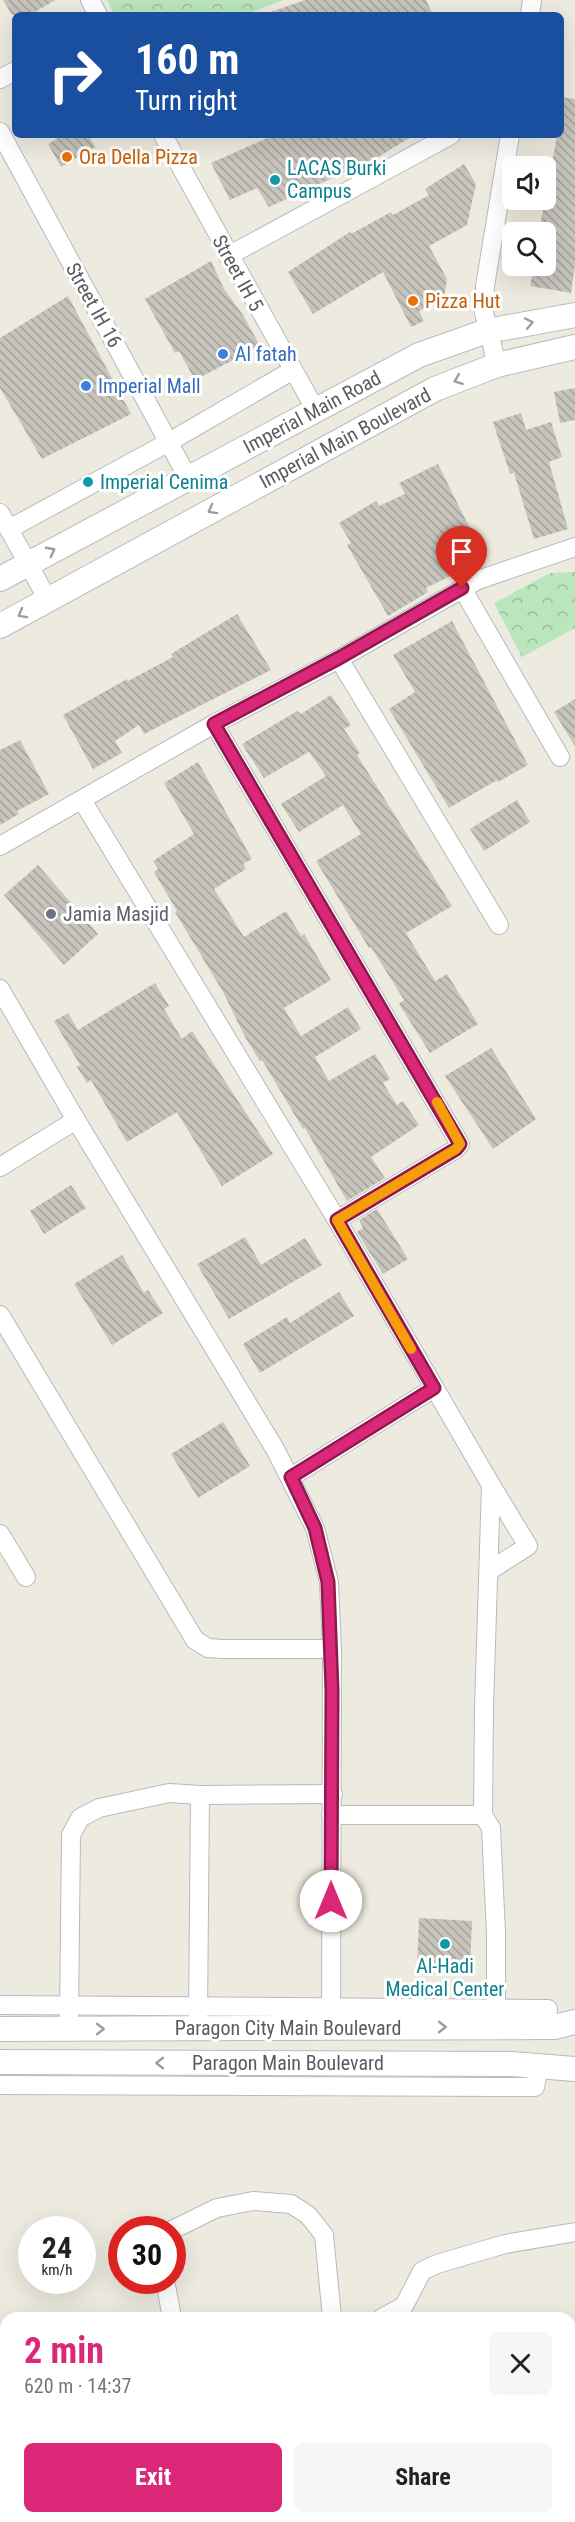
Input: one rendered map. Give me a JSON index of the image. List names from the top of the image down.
{
  "streets": {
    "street": [
      "Street IH 5",
      "Street IH 16",
      "Imperial Main Road",
      "Imperial Main Boulevard",
      "Paragon City Main Boulevard",
      "Paragon Main Boulevard"
    ]
  },
  "crossings": [
    ["Street IH 5", "Imperial Main Road"],
    ["Street IH 16", "Imperial Main Road"]
  ],
  "places": [
    "Ora Della Pizza",
    "LACAS Burki Campus",
    "Pizza Hut",
    "Al fatah",
    "Imperial Mall",
    "Imperial Cenima",
    "Jamia Masjid",
    "Al-Hadi Medical Center"
  ],
  "page": {
    "turn": ["160 m", "Turn right"],
    "speed": "24 km/h",
    "limit": "30",
    "heading": ["2 min", "620 m · 14:37"],
    "buttons": ["Exit", "Share"]
  }
}
